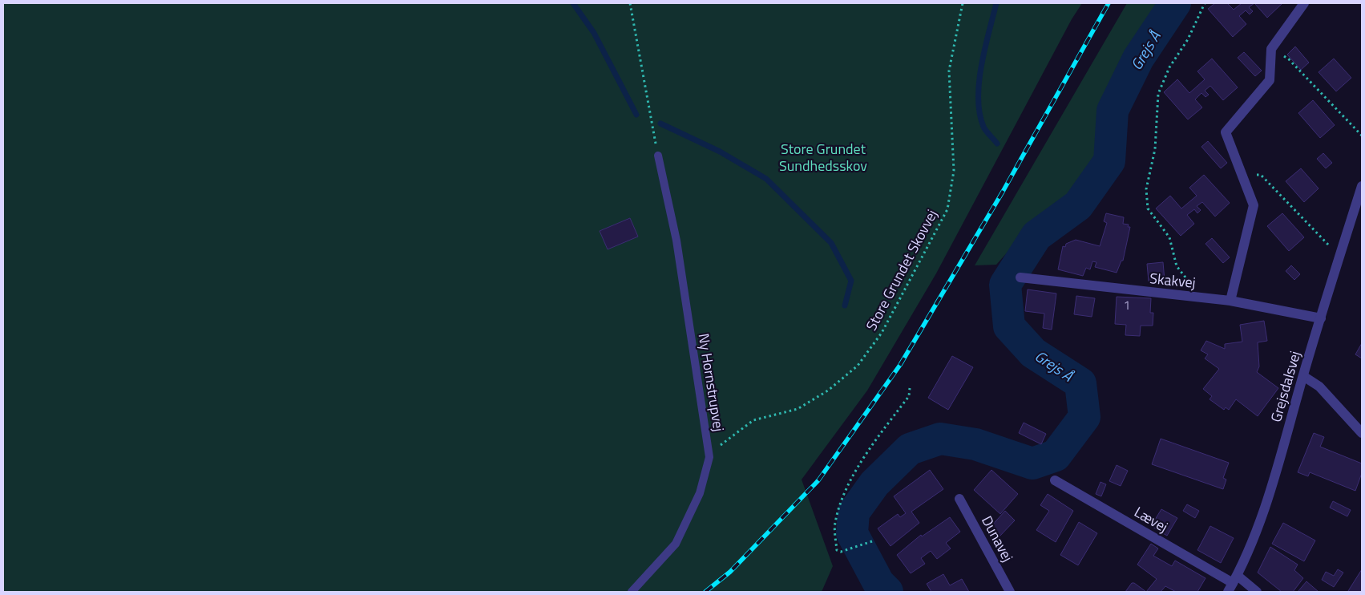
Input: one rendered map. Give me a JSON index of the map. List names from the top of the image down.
{
  "streets": {
    "street": [
      "Skakvej",
      "Grejsdalsvej",
      "Lævej",
      "Dunavej"
    ],
    "lane": ["Ny Hornstrupvej"],
    "path": ["Store Grundet Skovvej"]
  },
  "crossings": [
    ["Store Grundet Skovvej", "Ny Hornstrupvej"],
    ["Skakvej", "Grejsdalsvej"],
    ["Grejsdalsvej", "Lævej"]
  ],
  "water": ["Grejs Å"],
  "parks": ["Store Grundet Sundhedsskov"],
  "house_numbers": ["1"]
}
